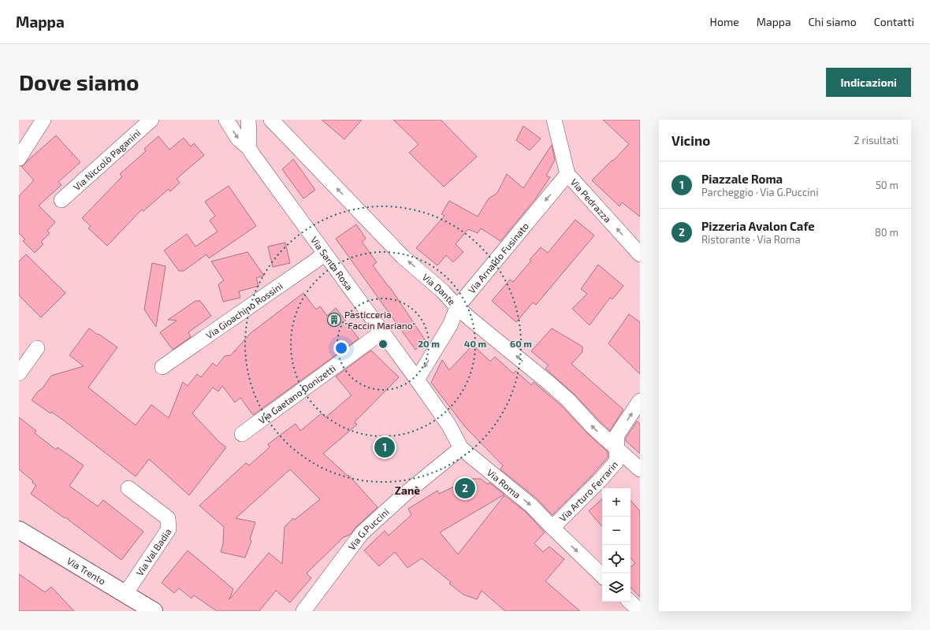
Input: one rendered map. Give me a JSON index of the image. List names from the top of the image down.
{
  "streets": {
    "street": [
      "Via Niccolò Paganini",
      "Via Pedrazza",
      "Via Arnaldo Fusinato",
      "Via Santa Rosa",
      "Via Dante",
      "Via Gioachino Rossini",
      "Via Gaetano Donizetti",
      "Via Roma",
      "Via Arturo Ferrarin",
      "Via G.Puccini",
      "Via Val Badia",
      "Via Trento"
    ]
  },
  "crossings": [
    ["Via Pedrazza", "Via Arnaldo Fusinato"],
    ["Via Arnaldo Fusinato", "Via Santa Rosa"],
    ["Via Arnaldo Fusinato", "Via Dante"],
    ["Via Arnaldo Fusinato", "Via Roma"],
    ["Via Santa Rosa", "Via Gioachino Rossini"],
    ["Via Santa Rosa", "Via Gaetano Donizetti"],
    ["Via Santa Rosa", "Via Roma"],
    ["Via Dante", "Via Arturo Ferrarin"],
    ["Via Roma", "Via Arturo Ferrarin"],
    ["Via Roma", "Via G.Puccini"],
    ["Via Val Badia", "Via Trento"]
  ],
  "one_way": [
    "Via Pedrazza",
    "Via Arnaldo Fusinato",
    "Via Dante",
    "Via Roma"
  ],
  "districts": ["Zanè"],
  "places": {
    "building": ["Pasticceria \"Faccin Mariano\""]
  },
  "page": {
    "header": "Mappa",
    "nav": [
      "Home",
      "Mappa",
      "Chi siamo",
      "Contatti"
    ],
    "buttons": "Indicazioni",
    "title": "Dove siamo",
    "heading": ["Vicino", "2 risultati"],
    "list": [
      {
        "mark": "1",
        "name": "Piazzale Roma",
        "note": "Parcheggio · Via G.Puccini",
        "value": "50 m"
      },
      {
        "mark": "2",
        "name": "Pizzeria Avalon Cafe",
        "note": "Ristorante · Via Roma",
        "value": "80 m"
      }
    ],
    "pins": ["1", "2"],
    "map_buttons": ["+", "−"]
  },
  "rings": ["20 m", "40 m", "60 m"]
}
